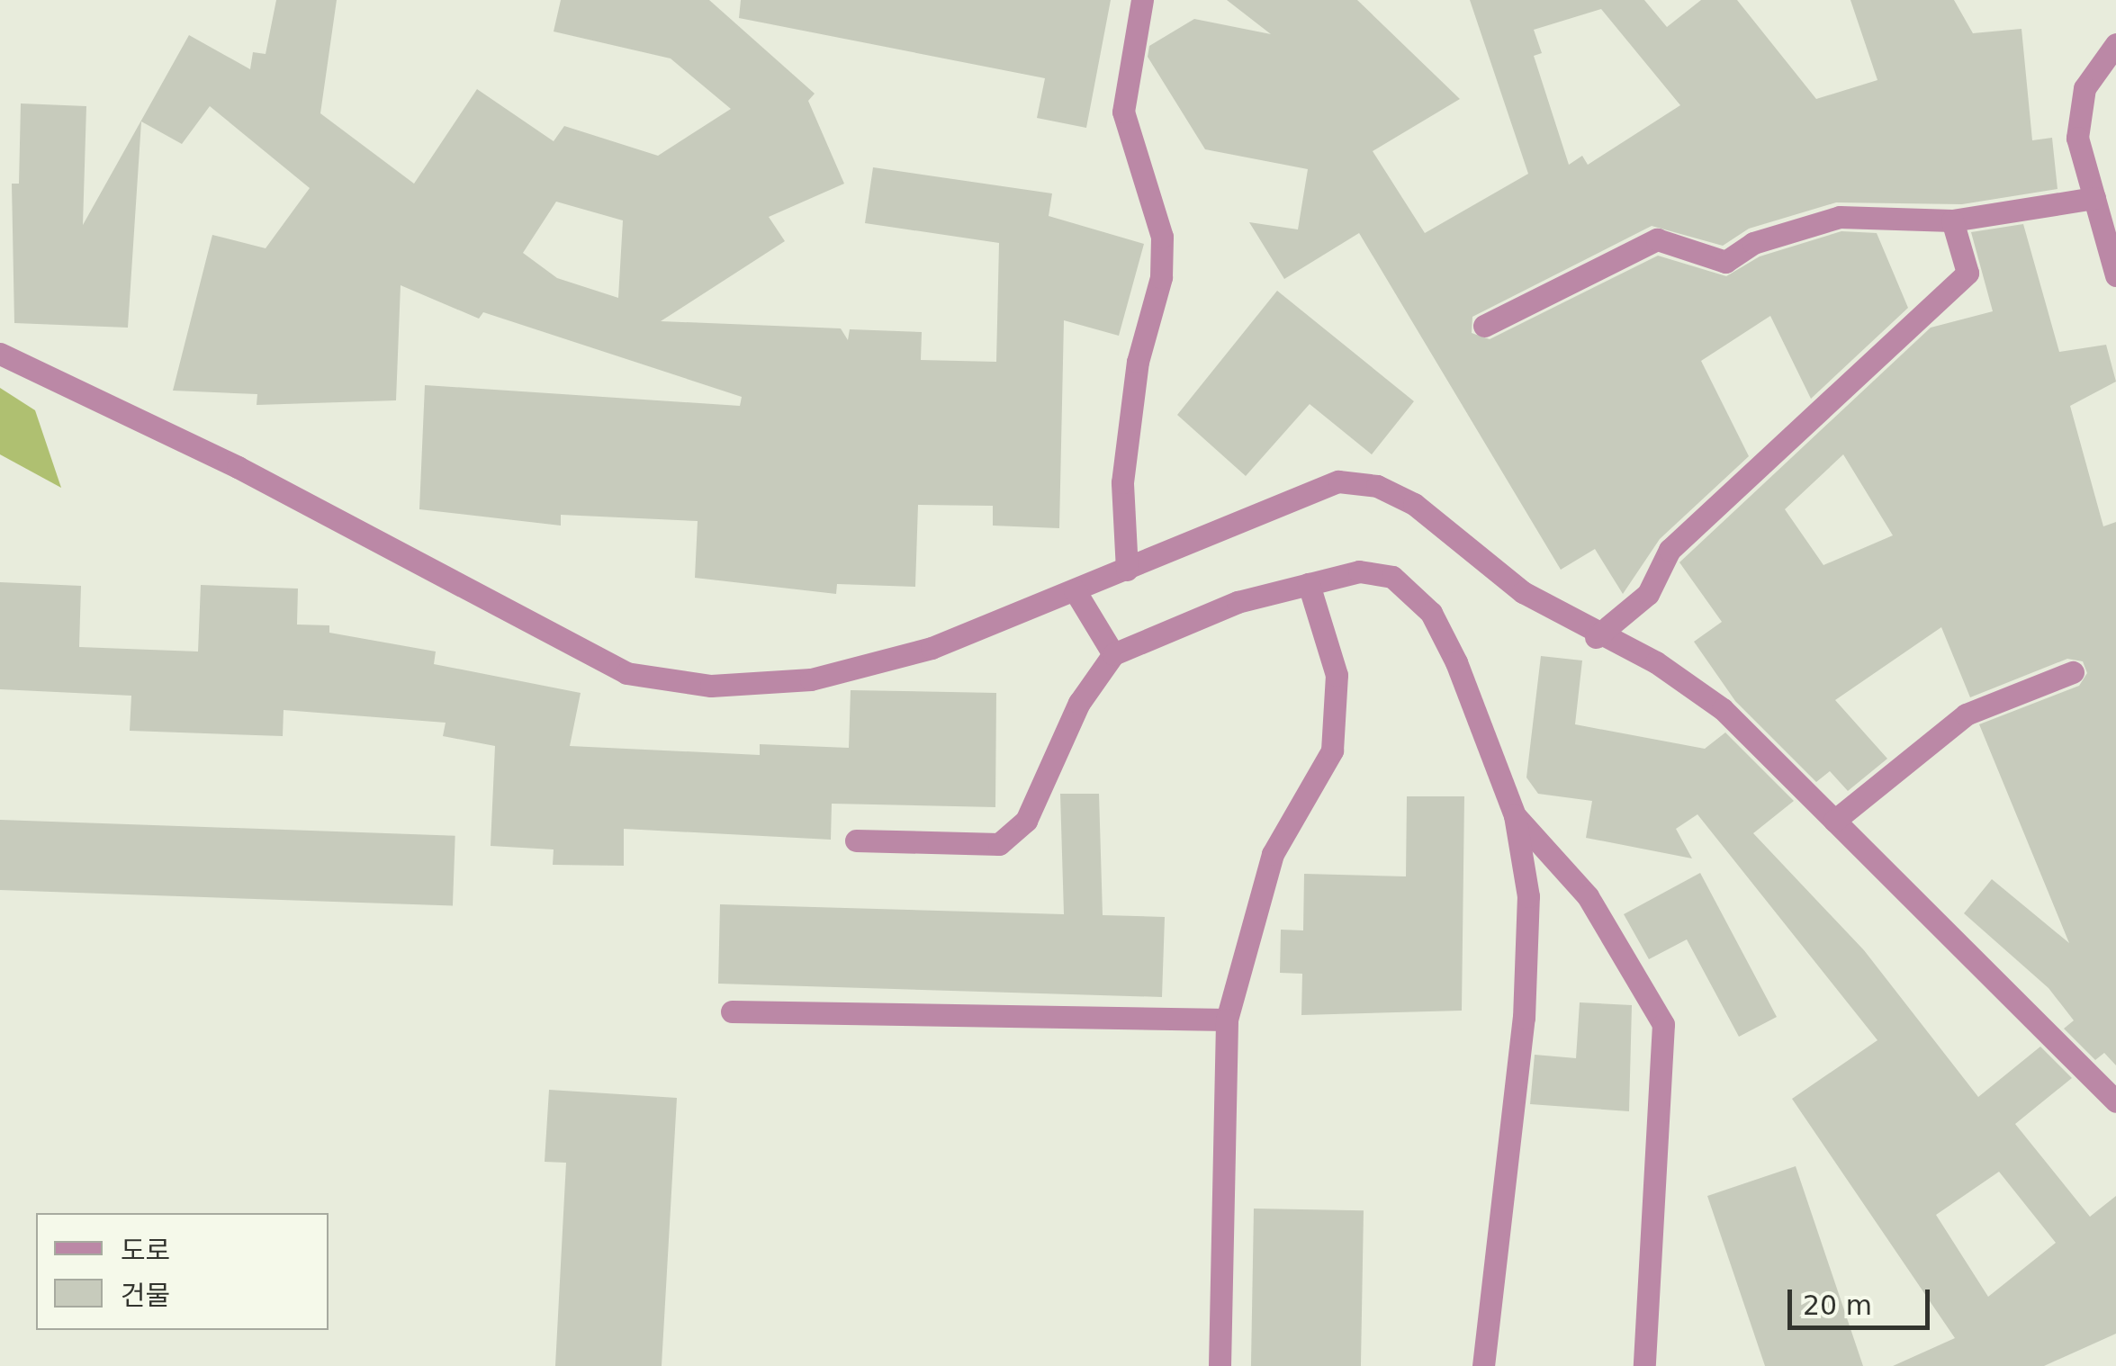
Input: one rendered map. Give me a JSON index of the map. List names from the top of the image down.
{
  "legend": ["도로", "건물"],
  "scale_bar": "20 m"
}
